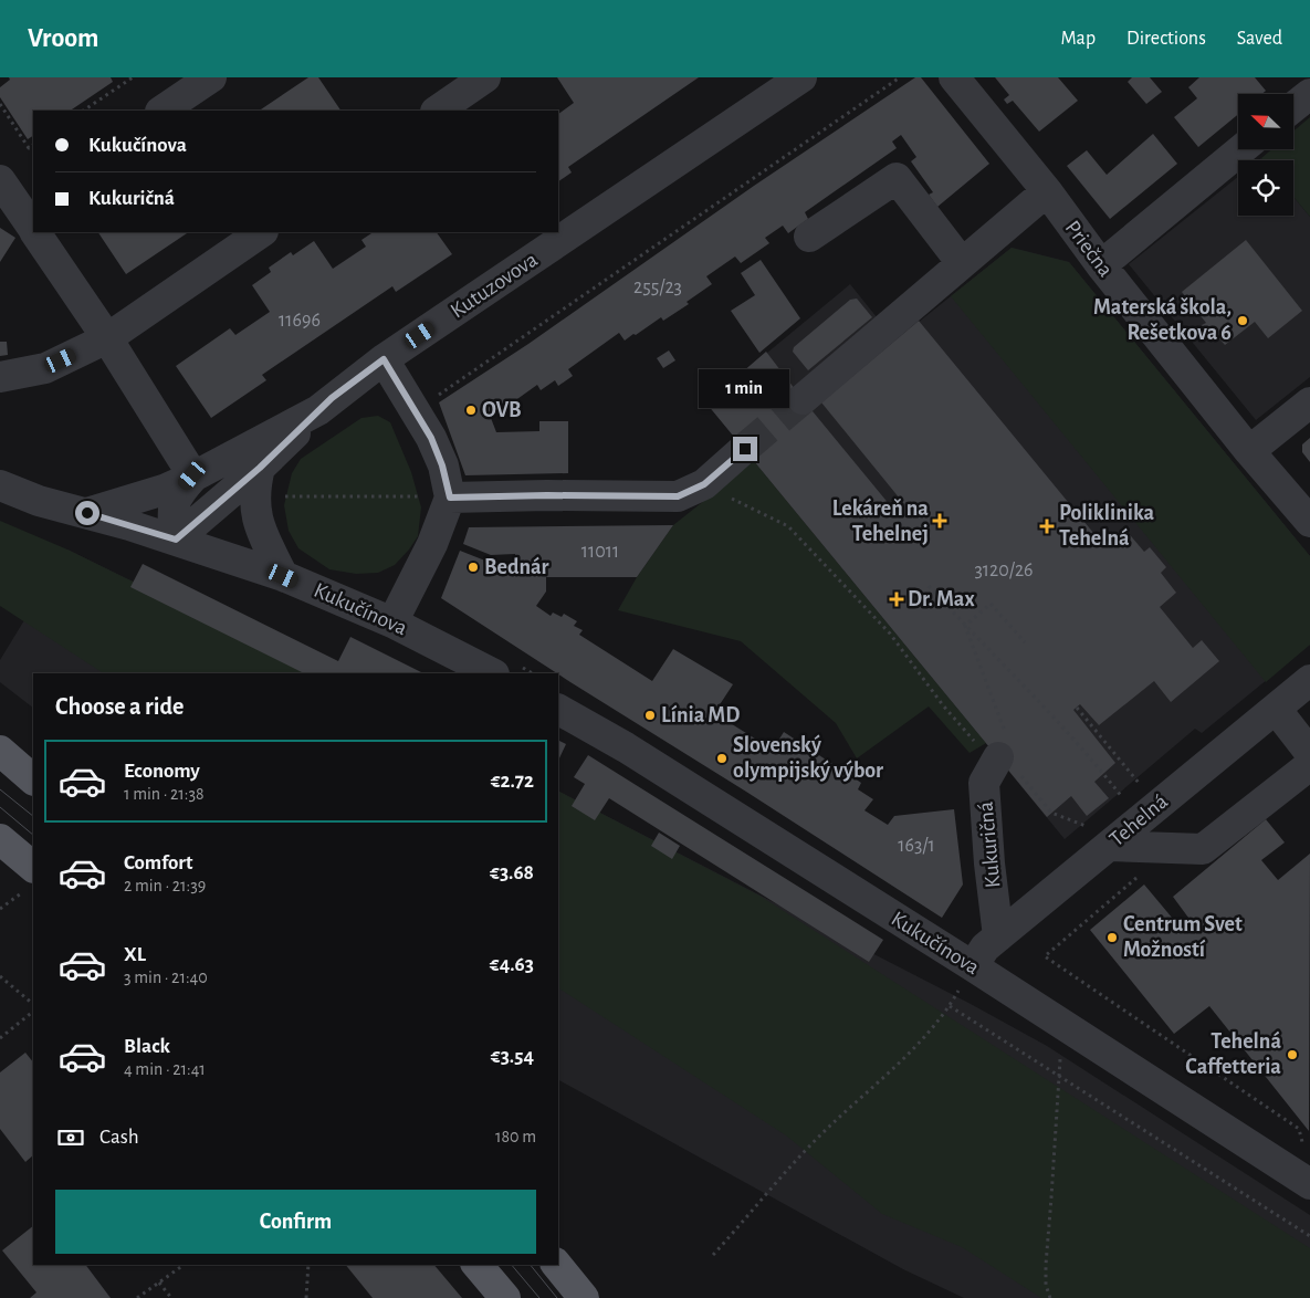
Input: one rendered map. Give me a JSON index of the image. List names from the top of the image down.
{
  "streets": {
    "street": [
      "Priečna",
      "Kutuzovova",
      "Kukučínova",
      "Tehelná",
      "Kukuričná"
    ]
  },
  "crossings": [
    ["Kutuzovova", "Kukučínova"],
    ["Kukučínova", "Tehelná"],
    ["Tehelná", "Kukuričná"]
  ],
  "places": {
    "other": [
      "Materská škola, Rešetkova 6",
      "OVB",
      "Bednár",
      "Línia MD",
      "Slovenský olympijský výbor",
      "Centrum Svet Možností",
      "Tehelná Caffetteria"
    ],
    "health": ["Lekáreň na Tehelnej", "Poliklinika Tehelná", "Dr. Max"]
  },
  "house_numbers": [
    "255/23",
    "11696",
    "11011",
    "3120/26",
    "163/1"
  ],
  "north": "top left",
  "page": {
    "header": "Vroom",
    "nav": ["Map", "Directions", "Saved"],
    "banner": ["Kukučínova", "Kukuričná"],
    "bubble": "1 min",
    "heading": "Choose a ride",
    "list": [
      {
        "name": "Economy",
        "note": "1 min · 21:38",
        "value": "€2.72"
      },
      {
        "name": "Comfort",
        "note": "2 min · 21:39",
        "value": "€3.68"
      },
      {
        "name": "XL",
        "note": "3 min · 21:40",
        "value": "€4.63"
      },
      {
        "name": "Black",
        "note": "4 min · 21:41",
        "value": "€3.54"
      }
    ],
    "pay": ["Cash", "180 m"],
    "buttons": "Confirm"
  }
}
